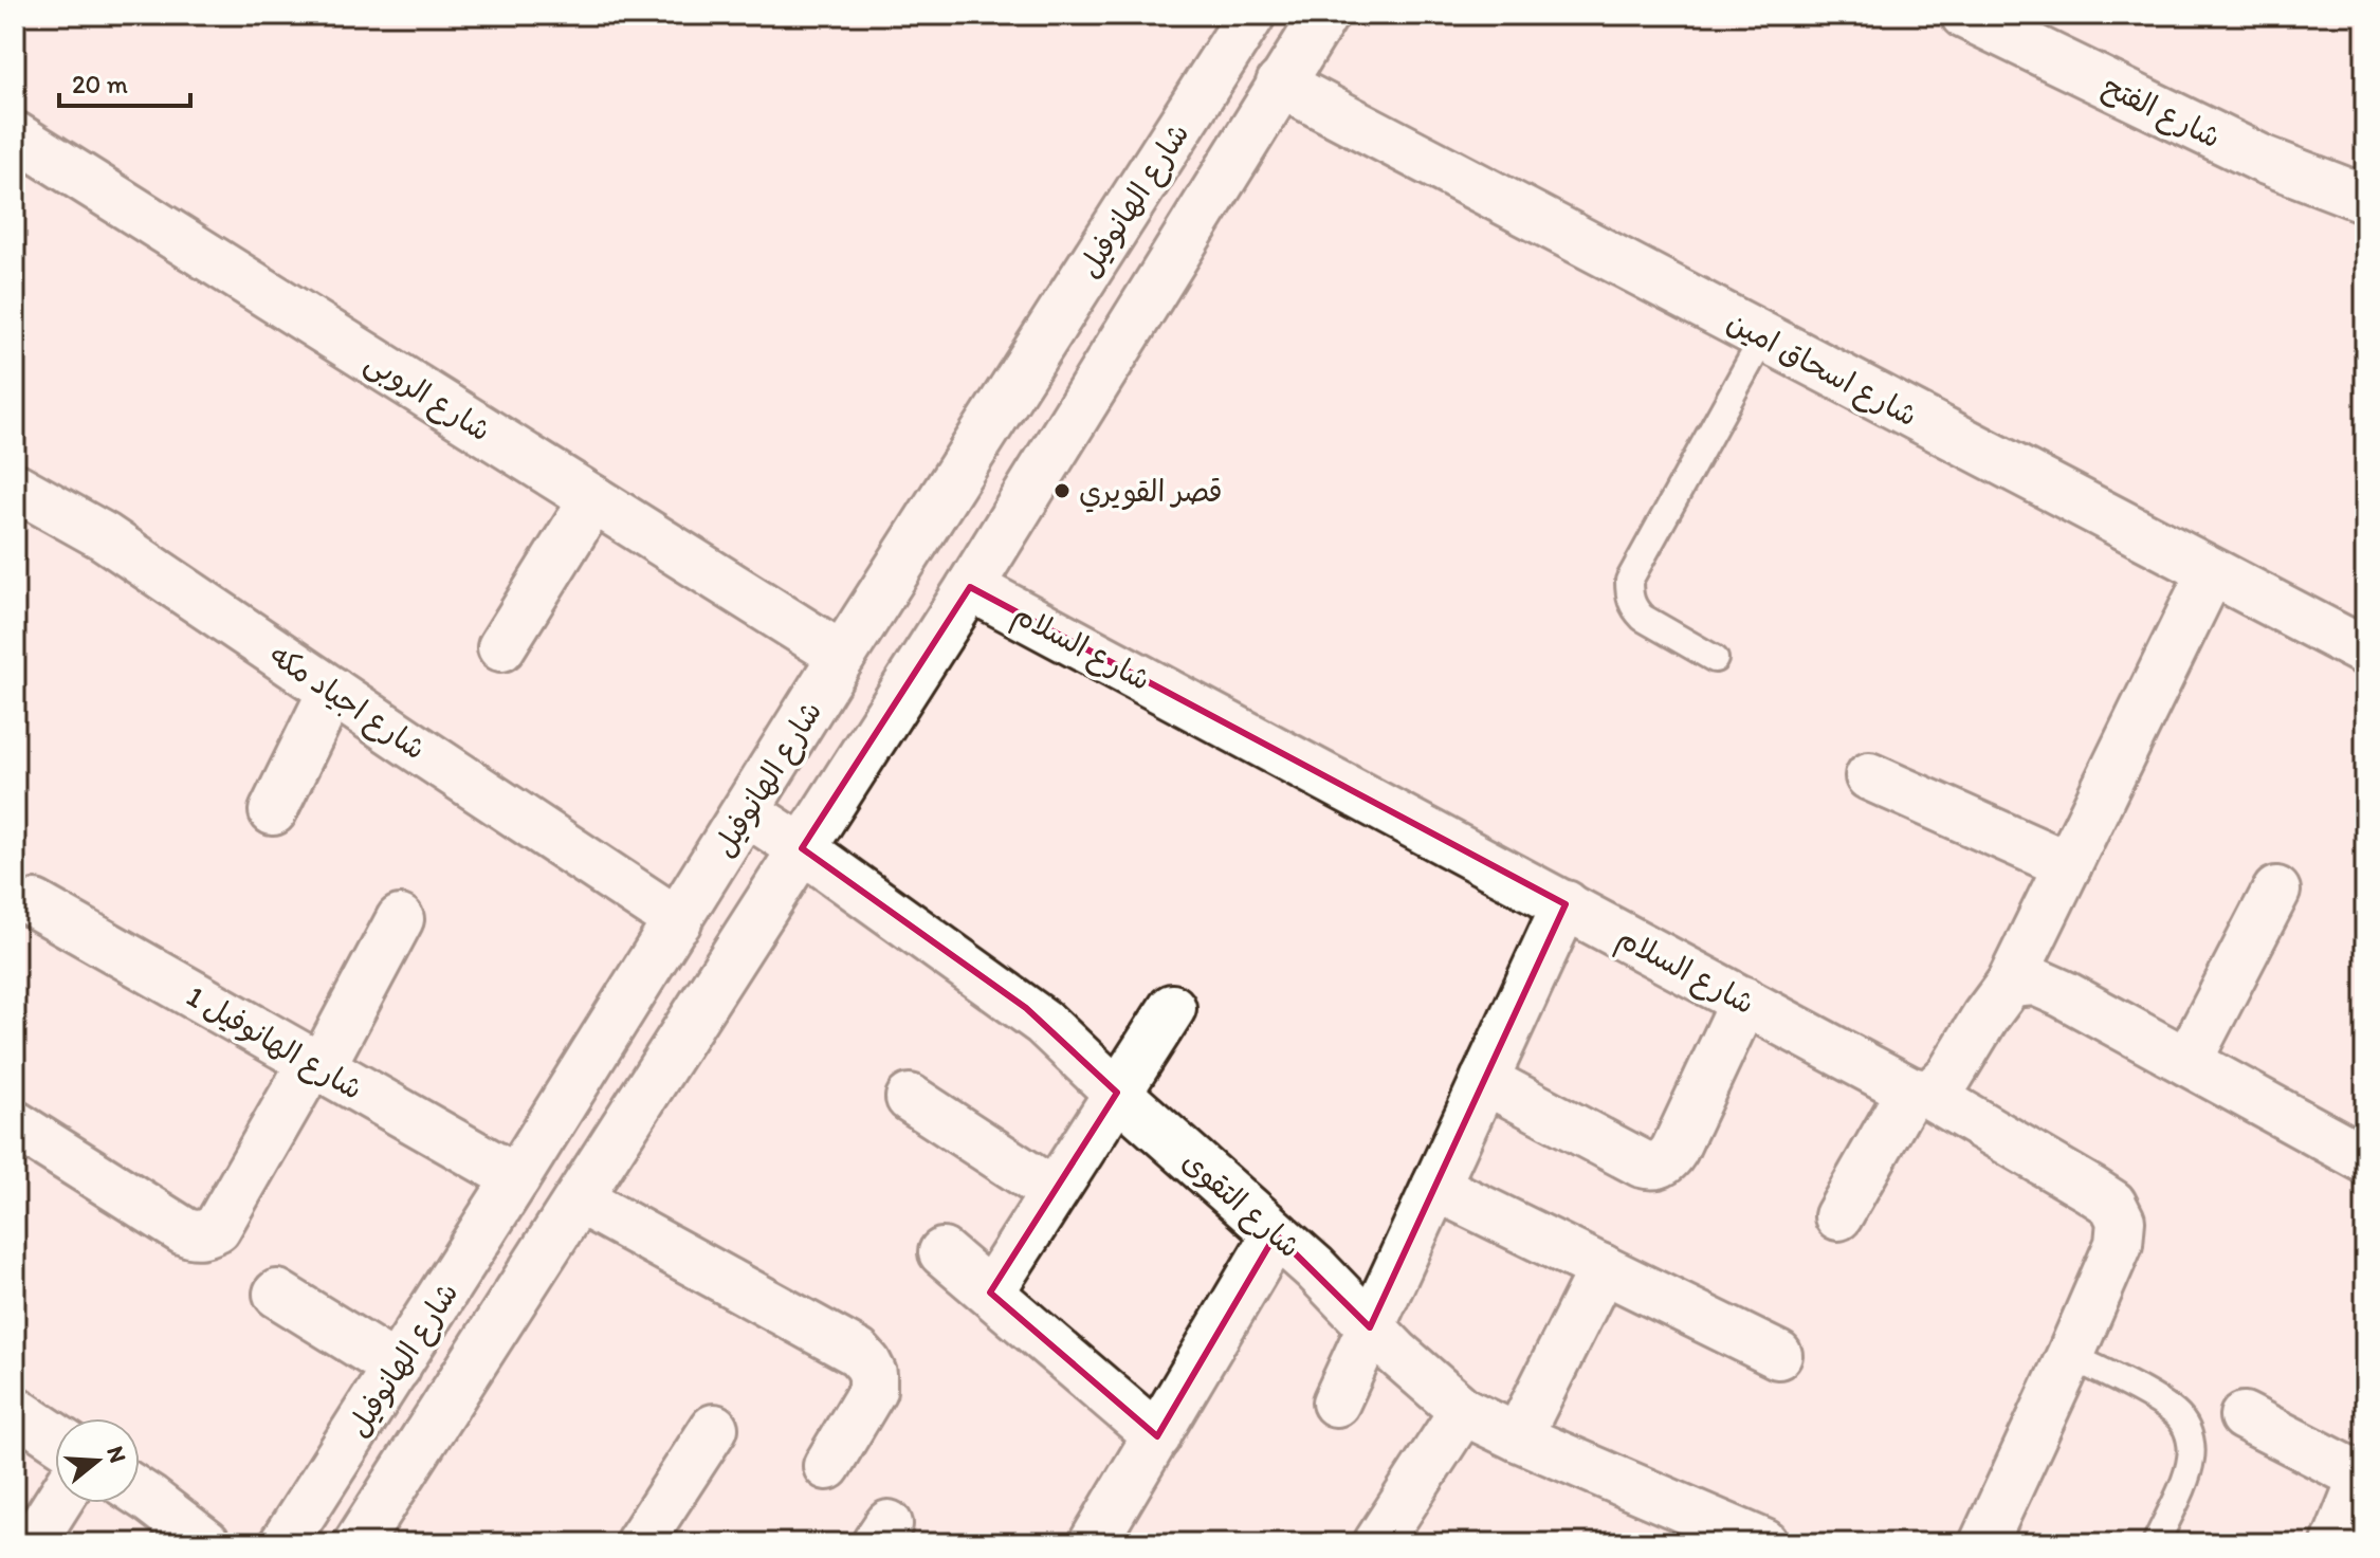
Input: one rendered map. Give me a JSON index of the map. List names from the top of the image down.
{
  "streets": {
    "street": [
      "شارع الفتح",
      "شارع الهانوفيل",
      "شارع اسحاق امين",
      "شارع الروبى",
      "شارع السلام",
      "شارع اجياد مكه",
      "شارع الهانوفيل 1",
      "شارع التقوى"
    ]
  },
  "crossings": [
    ["شارع الهانوفيل", "شارع اسحاق امين"],
    ["شارع الهانوفيل", "شارع الروبى"],
    ["شارع الهانوفيل", "شارع السلام"],
    ["شارع الهانوفيل", "شارع اجياد مكه"],
    ["شارع الهانوفيل", "شارع الهانوفيل 1"],
    ["شارع الهانوفيل", "شارع التقوى"]
  ],
  "places": ["قصر القويري"],
  "scale_bar": "20 m",
  "north": "right"
}
